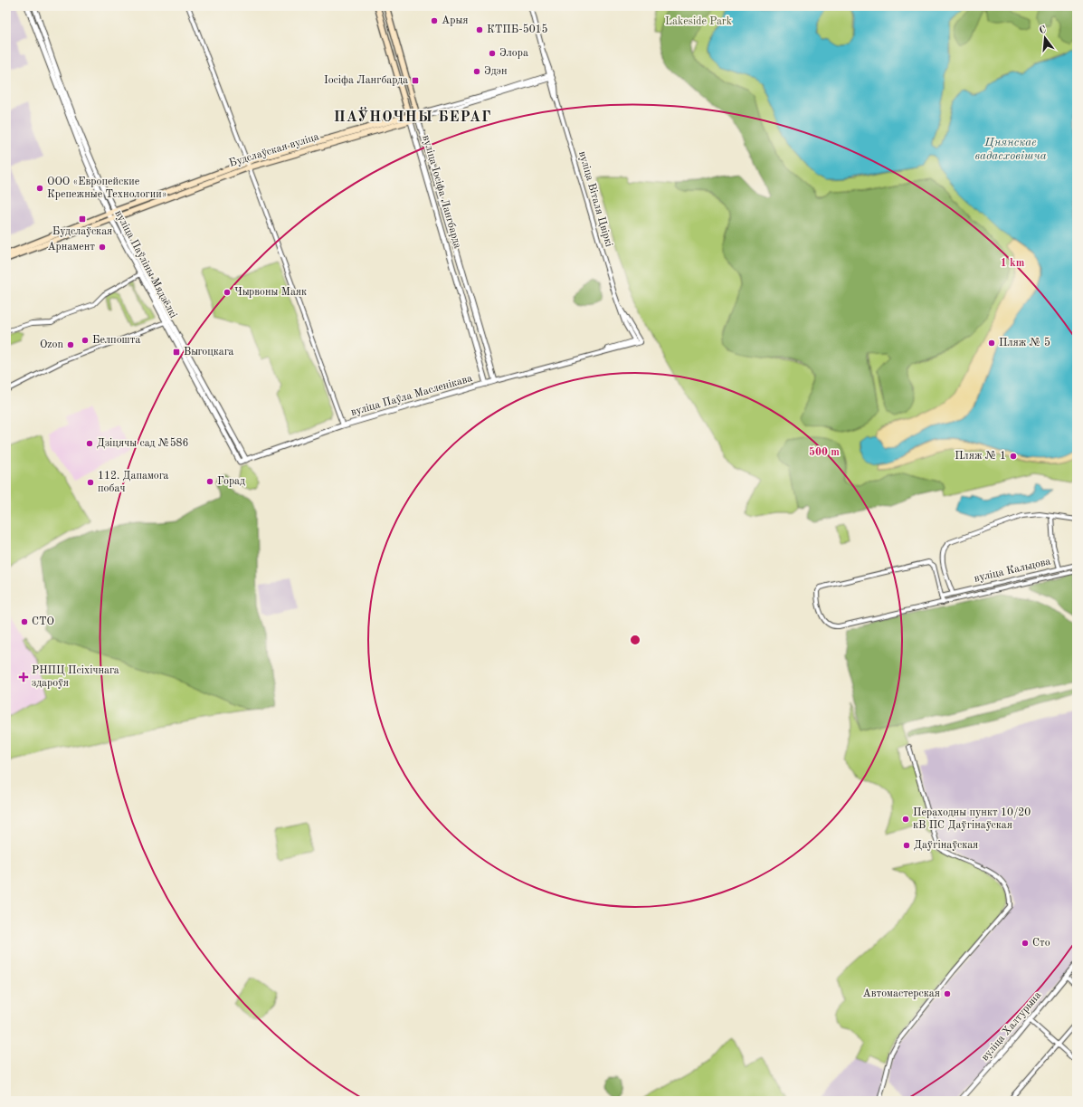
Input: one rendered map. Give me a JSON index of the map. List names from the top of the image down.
{
  "streets": {
    "main road": ["Будслаўская вуліца", "вуліца Іосіфа Лангбарда"],
    "street": [
      "вуліца Віталя Цвіркі",
      "вуліца Паўліны Мядзёлкі",
      "вуліца Паўла Масленікава",
      "вуліца Кальцова",
      "вуліца Халтурына"
    ]
  },
  "crossings": [
    ["Будслаўская вуліца", "вуліца Іосіфа Лангбарда"],
    ["Будслаўская вуліца", "вуліца Віталя Цвіркі"],
    ["Будслаўская вуліца", "вуліца Паўліны Мядзёлкі"],
    ["вуліца Іосіфа Лангбарда", "вуліца Паўла Масленікава"],
    ["вуліца Віталя Цвіркі", "вуліца Паўла Масленікава"],
    ["вуліца Паўліны Мядзёлкі", "вуліца Паўла Масленікава"]
  ],
  "districts": ["ПАЎНОЧНЫ БЕРАГ"],
  "water": ["Цнянскае вадасховішча"],
  "parks": ["Lakeside Park"],
  "places": {
    "other": [
      "Арыя",
      "КТПБ-5015",
      "Элора",
      "Эдэн",
      "ООО «Европейские Крепежные Технологии»",
      "Арнамент",
      "Чырвоны Маяк",
      "Белпошта",
      "Пляж № 5",
      "Ozon",
      "Дзіцячы сад №586",
      "Пляж № 1",
      "Горад",
      "112. Дапамога побач",
      "СТО",
      "Пераходны пункт 10/20 кВ ПС Даўгінаўская",
      "Даўгінаўская",
      "Сто",
      "Автомастерская"
    ],
    "transit": ["Іосіфа Лангбарда", "Будслаўская", "Выгоцкага"],
    "health": ["РНПЦ Псіхічнага здароўя"]
  },
  "north": "top",
  "rings": ["1 km", "500 m"]
}
